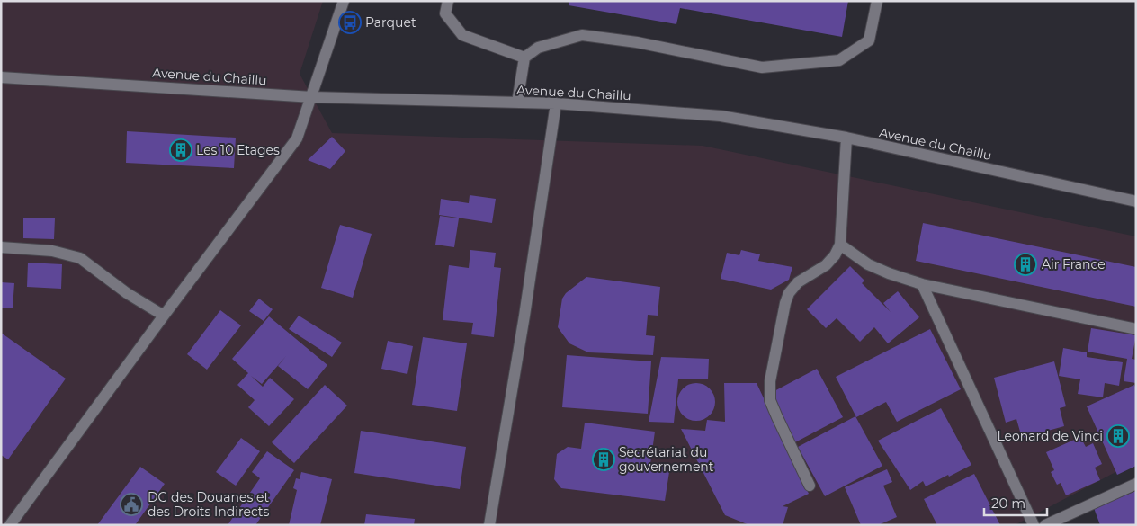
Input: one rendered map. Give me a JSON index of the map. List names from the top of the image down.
{
  "streets": {
    "street": ["Avenue du Chaillu"]
  },
  "places": {
    "bus stop": ["Parquet"],
    "building": [
      "Les 10 Etages",
      "Air France",
      "Leonard de Vinci",
      "Secrétariat du gouvernement"
    ],
    "public building": ["DG des Douanes et des Droits Indirects"]
  },
  "scale_bar": "20 m"
}
